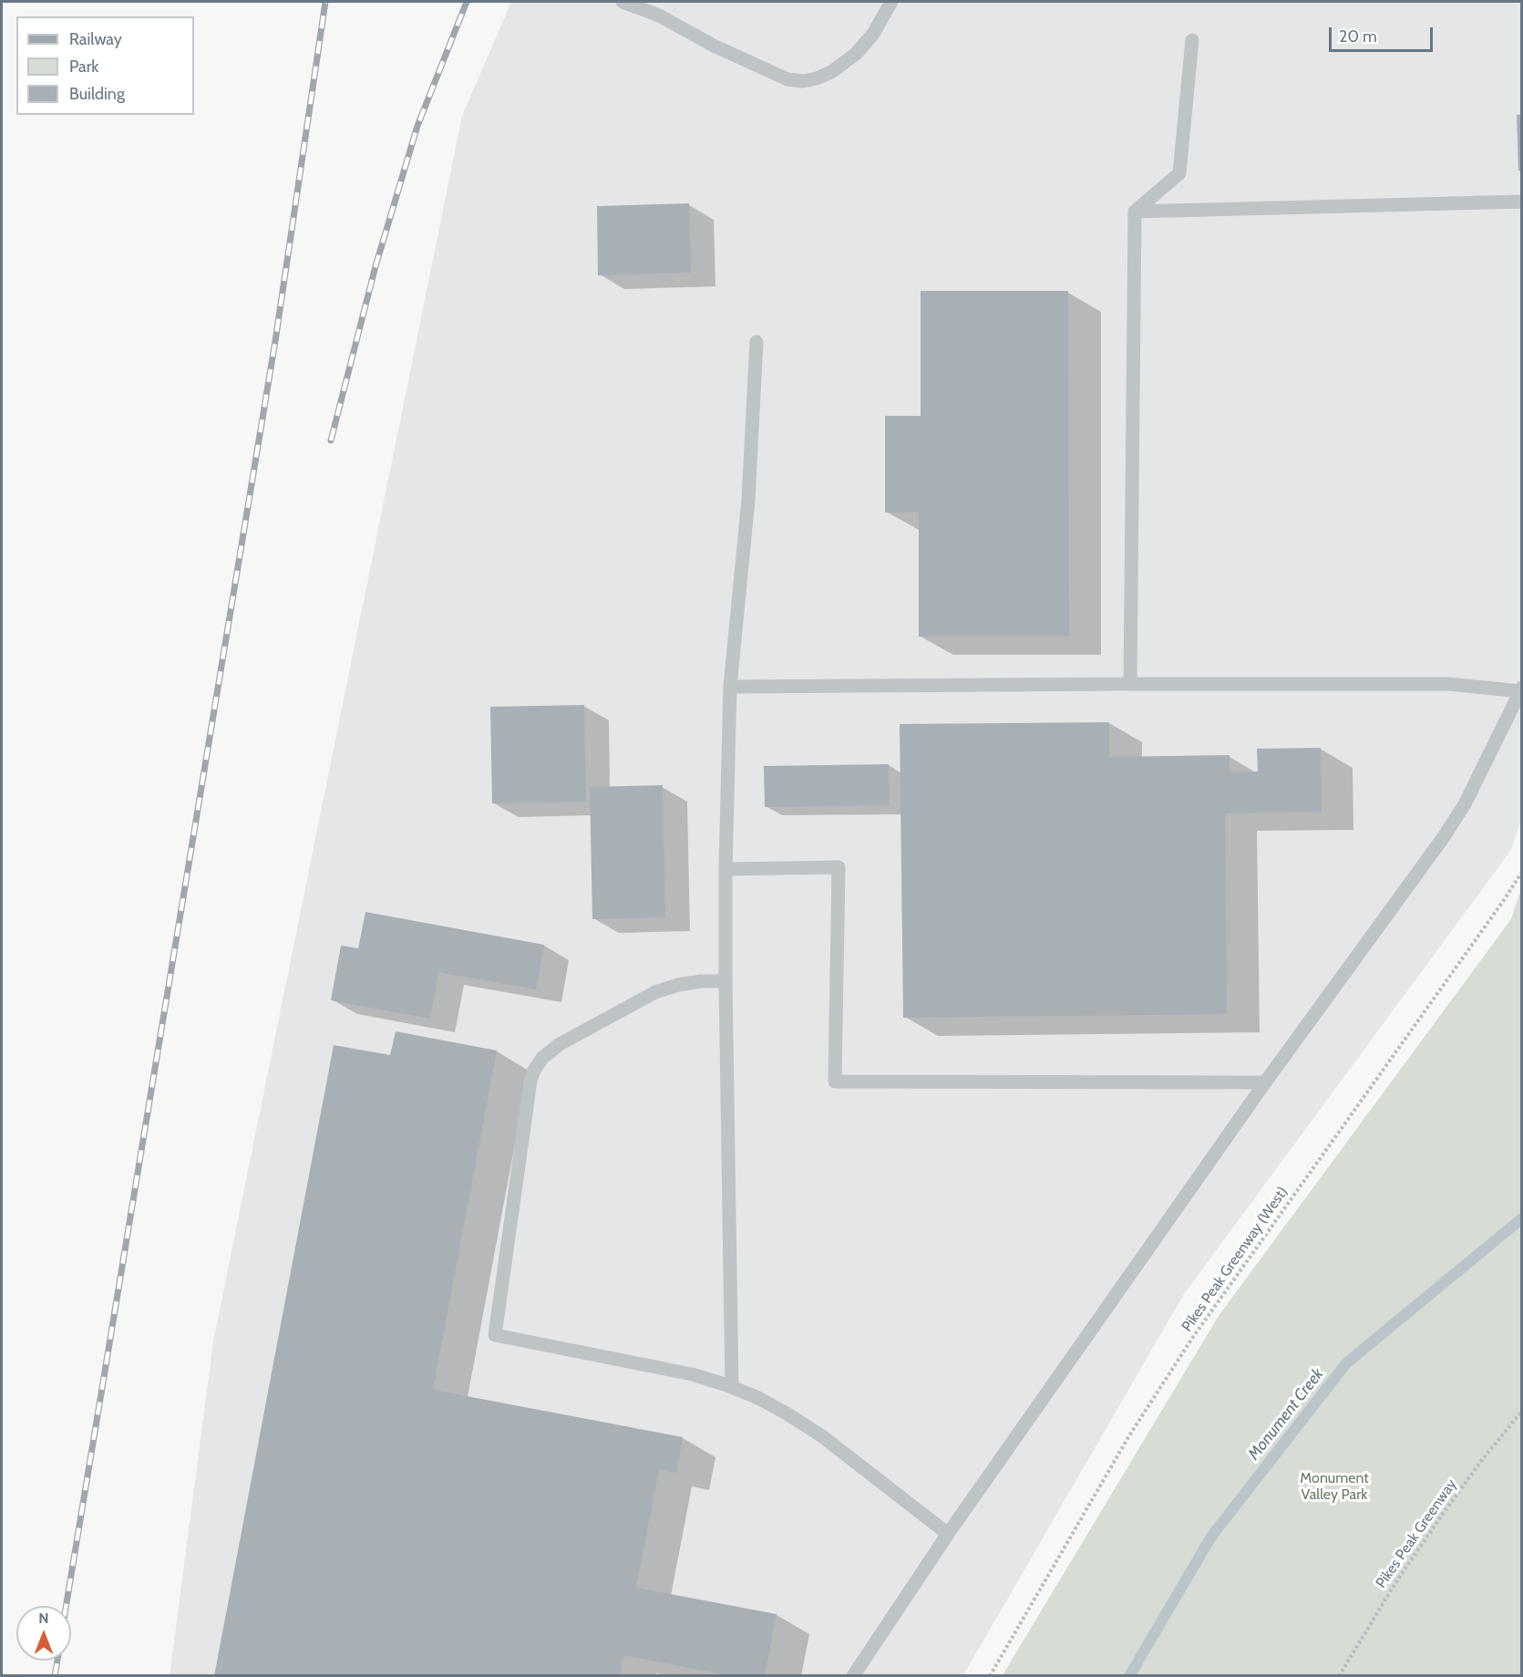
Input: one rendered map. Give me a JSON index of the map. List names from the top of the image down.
{
  "streets": {
    "path": ["Pikes Peak Greenway (West)", "Pikes Peak Greenway"]
  },
  "water": ["Monument Creek"],
  "parks": ["Monument Valley Park"],
  "legend": ["Railway", "Park", "Building"],
  "scale_bar": "20 m",
  "north": "top"
}
